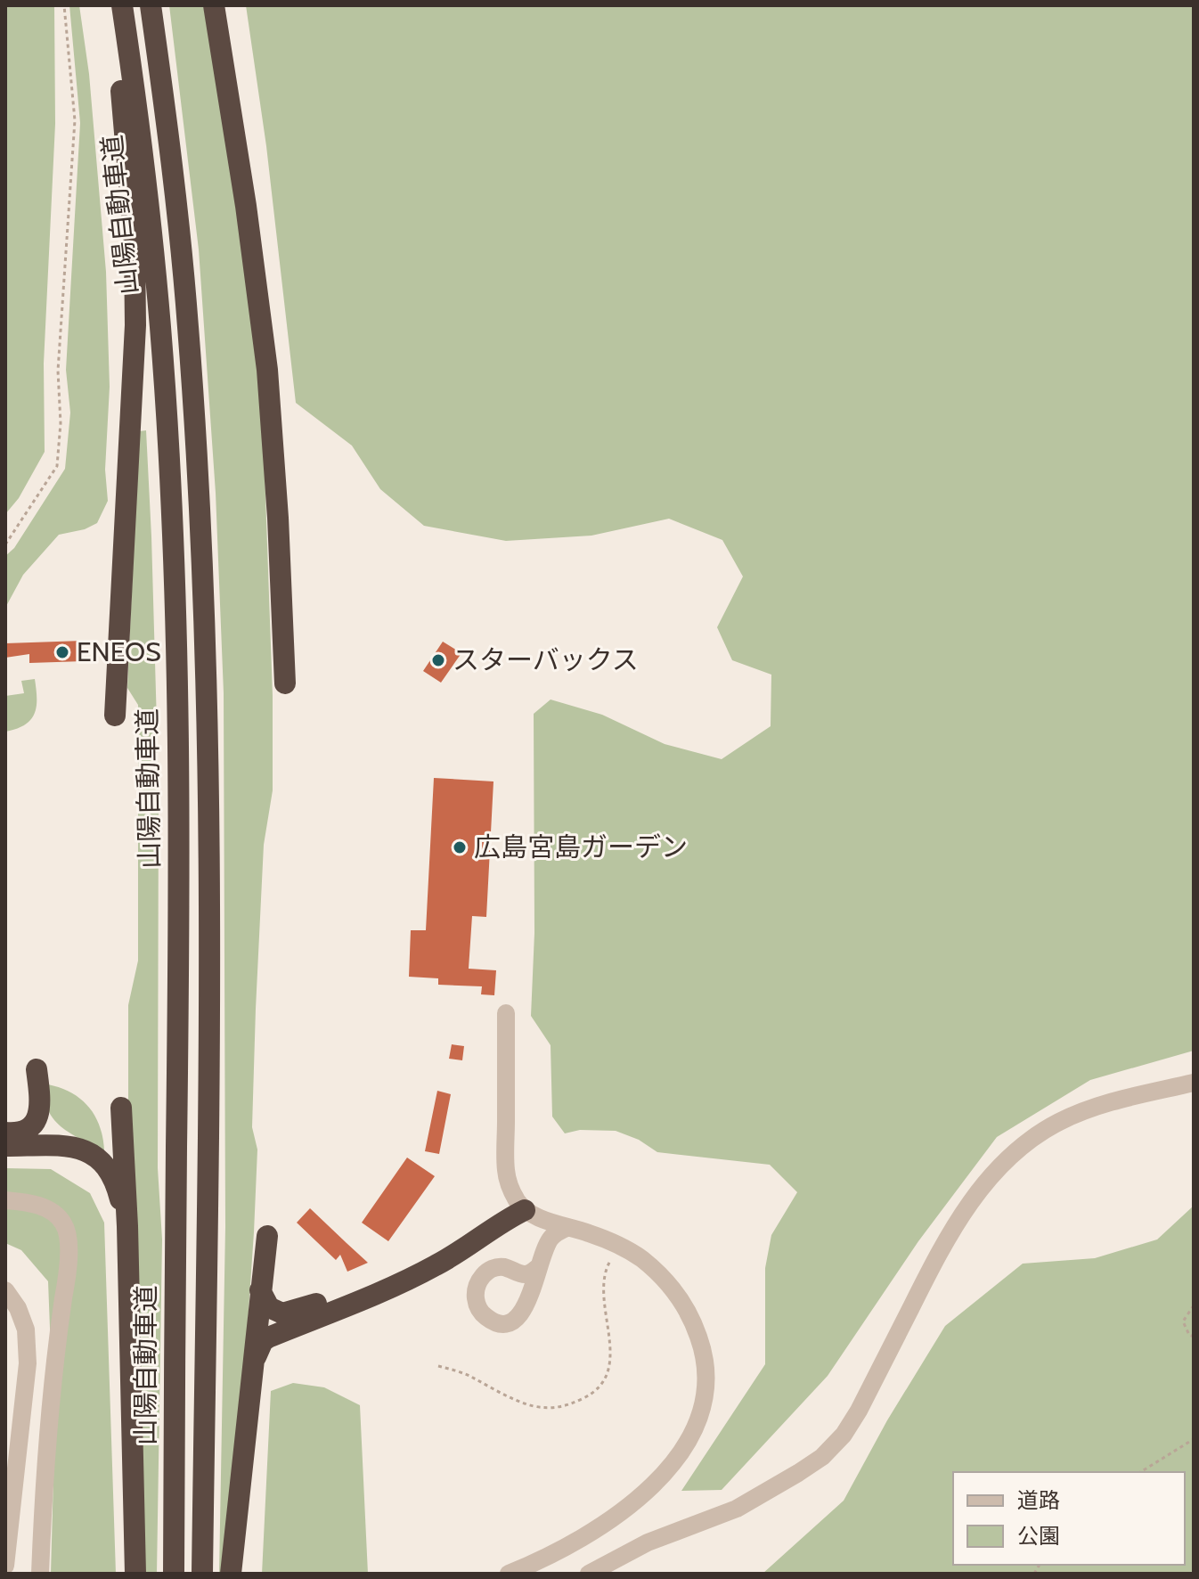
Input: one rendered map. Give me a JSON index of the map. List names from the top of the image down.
{
  "streets": {
    "highway": ["山陽自動車道"]
  },
  "places": ["ENEOS", "スターバックス", "広島宮島ガーデン"],
  "legend": ["道路", "公園"]
}
